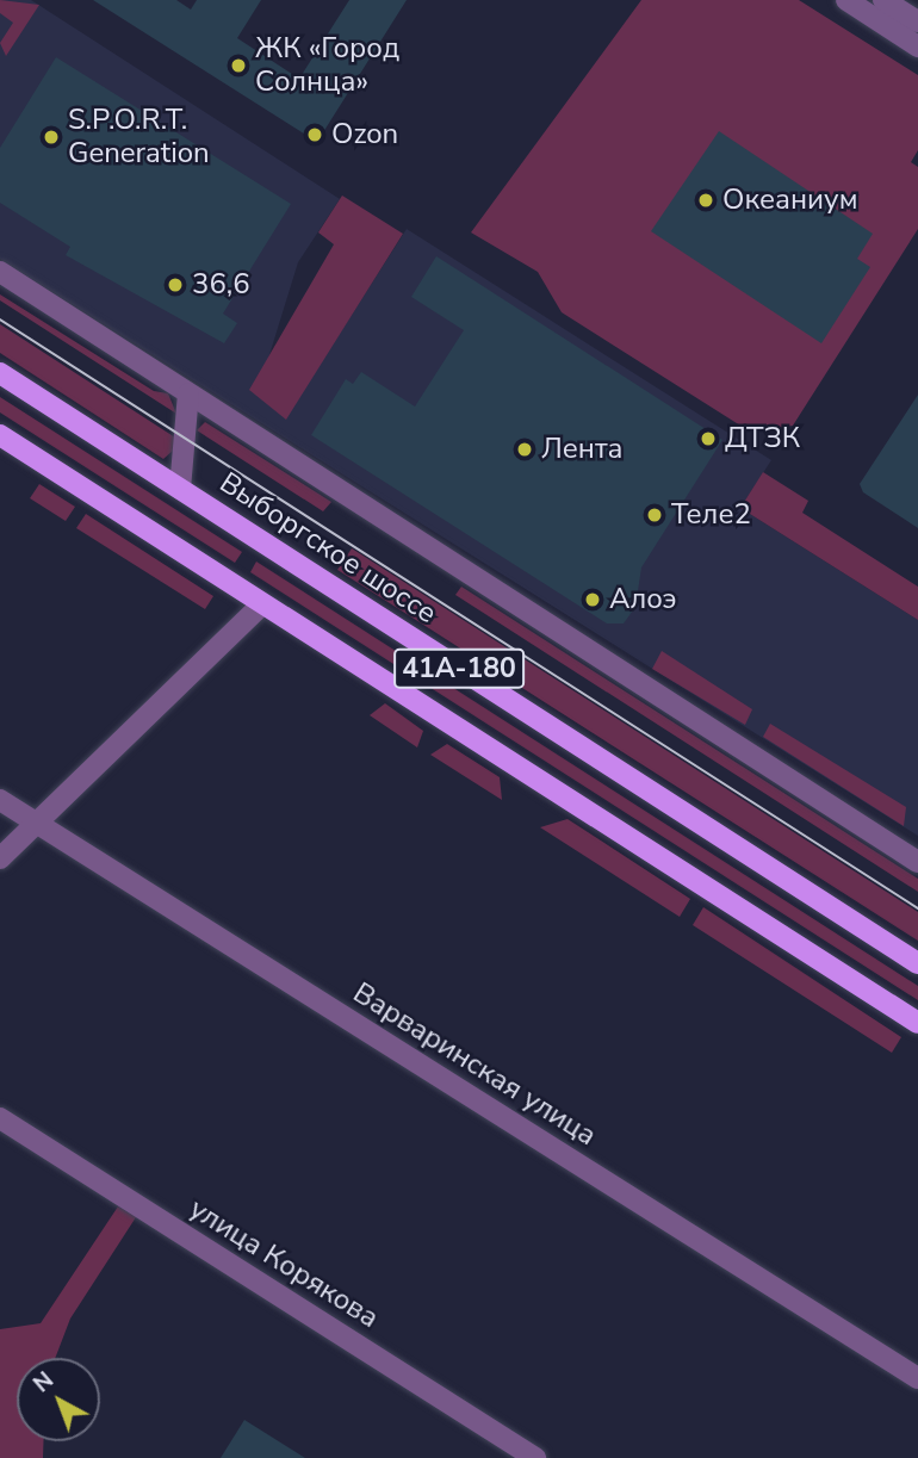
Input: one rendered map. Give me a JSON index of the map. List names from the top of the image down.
{
  "streets": {
    "main road": ["Выборгское шоссе", "41А-180"],
    "street": ["Варваринская улица", "улица Корякова"]
  },
  "places": [
    "ЖК «Город Солнца»",
    "Ozon",
    "S.P.O.R.T. Generation",
    "Океаниум",
    "36,6",
    "ДТЗК",
    "Лента",
    "Теле2",
    "Алоэ"
  ],
  "north": "top left"
}
